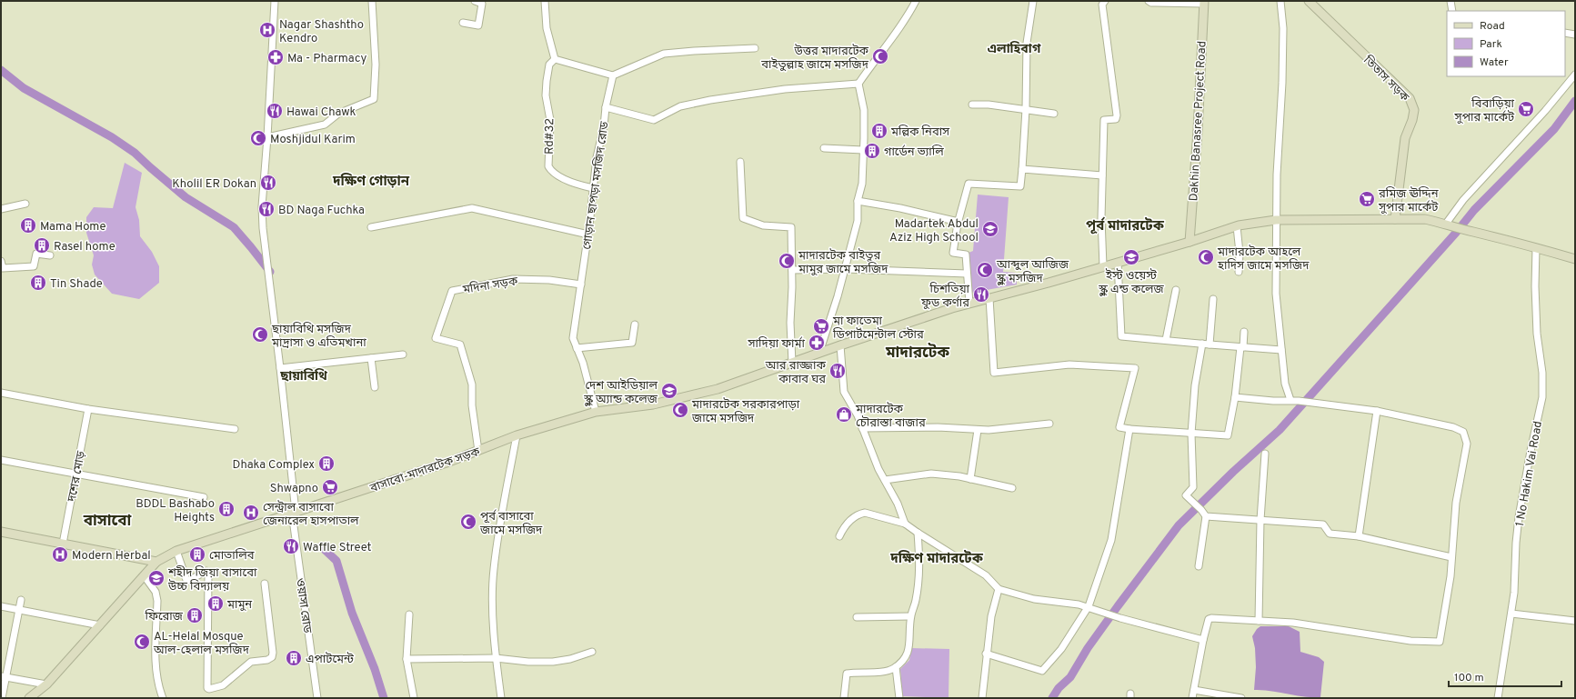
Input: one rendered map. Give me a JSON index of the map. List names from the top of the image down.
{
  "streets": {
    "street": [
      "তিতাস সড়ক",
      "Dakhin Banasree Project Road",
      "Rd#32",
      "গোড়ান ছাপড়া মসজিদ রোড",
      "মদিনা সড়ক",
      "বাসাবো-মাদারটেক সড়ক",
      "1 No Hakim Vai Road",
      "দশের মোড়",
      "ওয়াসা রোড"
    ]
  },
  "crossings": [
    ["তিতাস সড়ক", "বাসাবো-মাদারটেক সড়ক"],
    ["Dakhin Banasree Project Road", "বাসাবো-মাদারটেক সড়ক"],
    ["Rd#32", "গোড়ান ছাপড়া মসজিদ রোড"],
    ["গোড়ান ছাপড়া মসজিদ রোড", "মদিনা সড়ক"],
    ["গোড়ান ছাপড়া মসজিদ রোড", "বাসাবো-মাদারটেক সড়ক"],
    ["মদিনা সড়ক", "বাসাবো-মাদারটেক সড়ক"],
    ["বাসাবো-মাদারটেক সড়ক", "1 No Hakim Vai Road"],
    ["বাসাবো-মাদারটেক সড়ক", "ওয়াসা রোড"]
  ],
  "districts": [
    "এলাহিবাগ",
    "দক্ষিণ গোড়ান",
    "পূর্ব মাদারটেক",
    "মাদারটেক",
    "ছায়াবিথি",
    "বাসাবো",
    "দক্ষিণ মাদারটেক"
  ],
  "places": {
    "hospital": ["Nagar Shashtho Kendro", "সেন্ট্রাল বাসাবো জেনারেল হাসপাতাল", "Modern Herbal"],
    "mosque": [
      "উত্তর মাদারটেক বাইতুল্লাহ জামে মসজিদ",
      "Moshjidul Karim",
      "মাদারটেক আহলে হাদিস জামে মসজিদ",
      "মাদারটেক বাইতুর মামুর জামে মসজিদ",
      "আব্দুল আজিজ স্কুল মসজিদ",
      "ছায়াবিথি মসজিদ মাদ্রাসা ও এতিমখানা",
      "মাদারটেক সরকারপাড়া জামে মসজিদ",
      "পূর্ব বাসাবো জামে মসজিদ",
      "AL-Helal Mosque আল-হেলাল মসজিদ"
    ],
    "pharmacy": ["Ma - Pharmacy", "সাদিয়া ফার্মা"],
    "supermarket": [
      "বিবাড়িয়া সুপার মার্কেট",
      "রমিজ ঊদ্দিন সুপার মার্কেট",
      "মা ফাতেমা ডিপার্টমেন্টাল স্টোর",
      "Shwapno"
    ],
    "restaurant": [
      "Hawai Chawk",
      "Kholil ER Dokan",
      "BD Naga Fuchka",
      "চিশতিয়া ফুড কর্ণার",
      "আর রাজ্জাক কাবাব ঘর",
      "Waffle Street"
    ],
    "building": [
      "মল্লিক নিবাস",
      "গার্ডেন ভ্যালি",
      "Mama Home",
      "Rasel home",
      "Tin Shade",
      "Dhaka Complex",
      "BDDL Bashabo Heights",
      "মোতালিব",
      "মামুন",
      "ফিরোজ",
      "এপাটমেন্ট"
    ],
    "school or university": [
      "Madartek Abdul Aziz High School",
      "ইস্ট ওয়েস্ট স্কুল এন্ড কলেজ",
      "দেশ আইডিয়াল স্কুল অ্যান্ড কলেজ",
      "শহীদ জিয়া বাসাবো উচ্চ বিদ্যালয়"
    ],
    "shop": ["মাদারটেক চৌরাস্তা বাজার"]
  },
  "legend": ["Road", "Park", "Water"],
  "scale_bar": "100 m"
}
